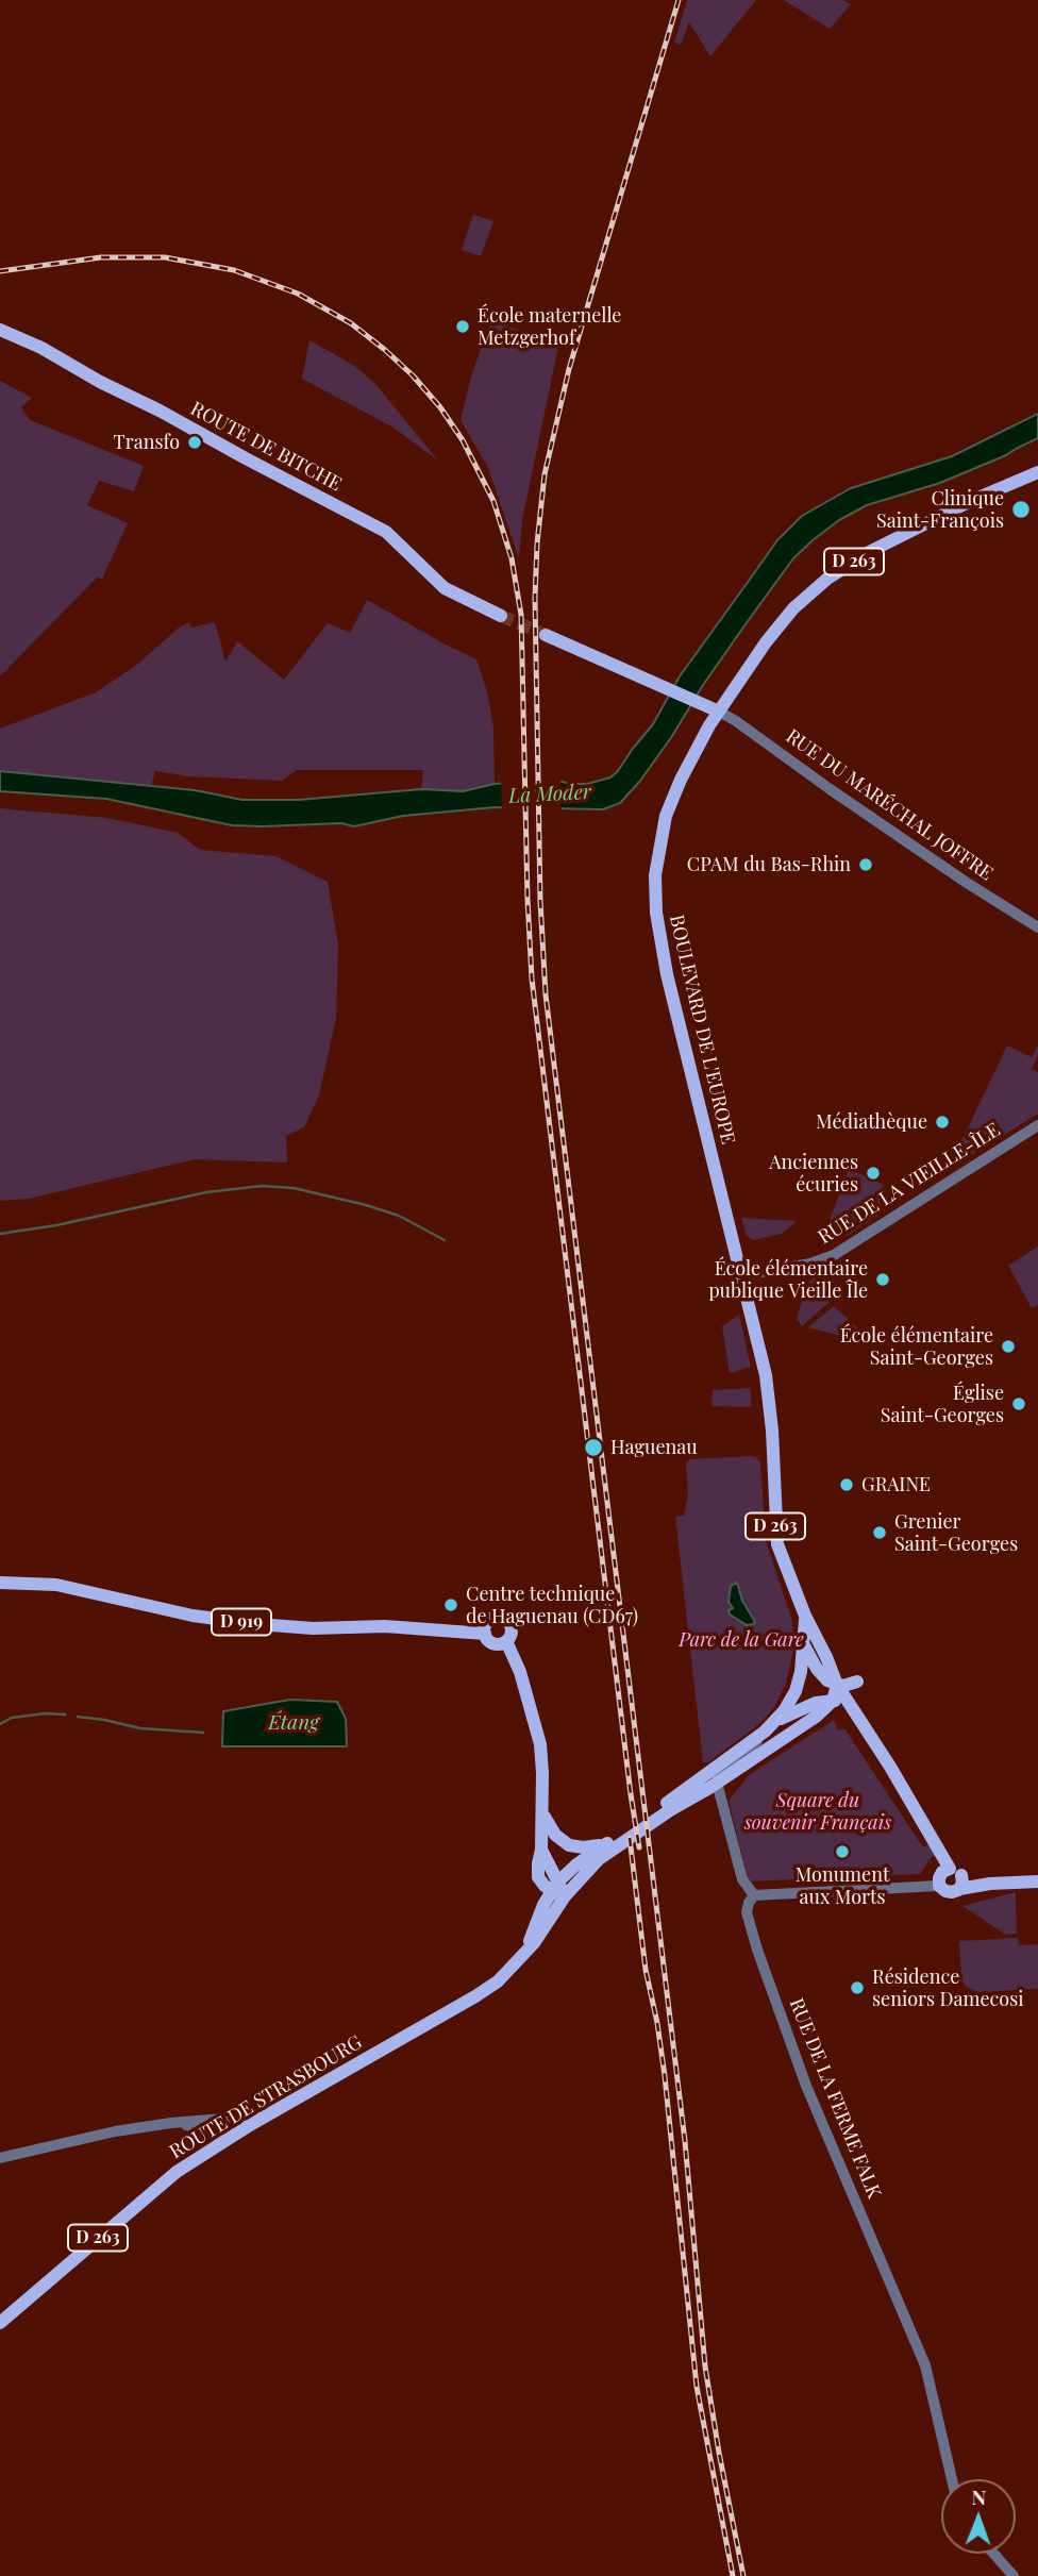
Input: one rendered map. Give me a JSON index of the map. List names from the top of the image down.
{
  "streets": {
    "main road": [
      "ROUTE DE BITCHE",
      "D 263",
      "BOULEVARD DE L'EUROPE",
      "D 919",
      "ROUTE DE STRASBOURG"
    ],
    "street": ["RUE DU MARÉCHAL JOFFRE", "RUE DE LA VIEILLE-ÎLE", "RUE DE LA FERME FALK"]
  },
  "crossings": [
    ["D 263", "RUE DU MARÉCHAL JOFFRE"],
    ["D 263", "BOULEVARD DE L'EUROPE"],
    ["D 263", "RUE DE LA VIEILLE-ÎLE"],
    ["D 263", "ROUTE DE STRASBOURG"],
    ["RUE DU MARÉCHAL JOFFRE", "BOULEVARD DE L'EUROPE"],
    ["BOULEVARD DE L'EUROPE", "RUE DE LA VIEILLE-ÎLE"]
  ],
  "water": ["La Moder", "Étang"],
  "parks": ["Parc de la Gare", "Square du souvenir Français"],
  "places": [
    "École maternelle Metzgerhof",
    "Transfo",
    "Clinique Saint-François",
    "CPAM du Bas-Rhin",
    "Médiathèque",
    "Anciennes écuries",
    "École élémentaire publique Vieille Île",
    "École élémentaire Saint-Georges",
    "Église Saint-Georges",
    "Haguenau",
    "GRAINE",
    "Grenier Saint-Georges",
    "Centre technique de Haguenau (CD67)",
    "Monument aux Morts",
    "Résidence seniors Damecosi"
  ],
  "north": "top"
}
